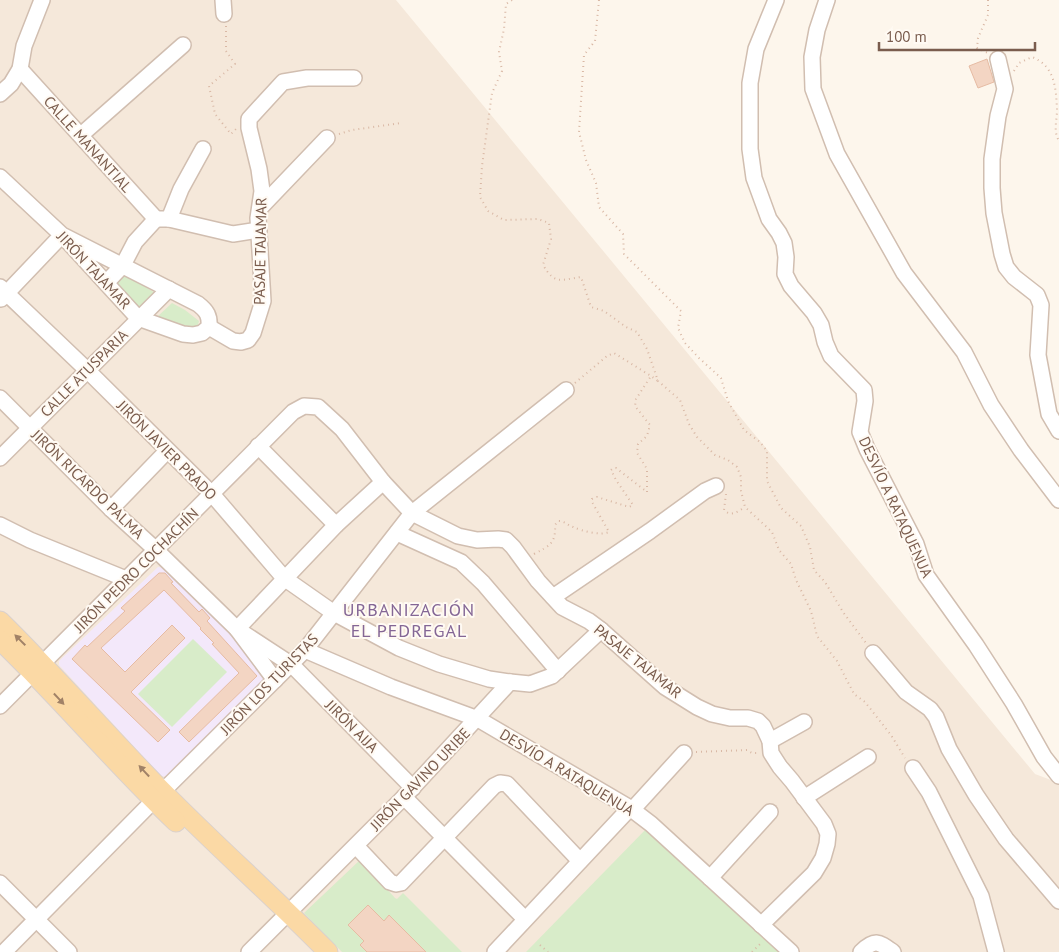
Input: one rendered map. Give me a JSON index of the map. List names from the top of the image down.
{
  "streets": {
    "street": [
      "CALLE MANANTIAL",
      "PASAJE TAJAMAR",
      "JIRÓN TAJAMAR",
      "CALLE ATUSPARIA",
      "JIRÓN JAVIER PRADO",
      "JIRÓN RICARDO PALMA",
      "DESVÍO A RATAQUENUA",
      "JIRÓN PEDRO COCHACHÍN",
      "JIRÓN LOS TURISTAS",
      "JIRÓN AIJA",
      "JIRÓN GAVINO URIBE"
    ]
  },
  "crossings": [
    ["PASAJE TAJAMAR", "JIRÓN TAJAMAR"],
    ["PASAJE TAJAMAR", "DESVÍO A RATAQUENUA"],
    ["PASAJE TAJAMAR", "JIRÓN PEDRO COCHACHÍN"],
    ["PASAJE TAJAMAR", "JIRÓN LOS TURISTAS"],
    ["JIRÓN TAJAMAR", "CALLE ATUSPARIA"],
    ["CALLE ATUSPARIA", "JIRÓN JAVIER PRADO"],
    ["CALLE ATUSPARIA", "JIRÓN RICARDO PALMA"],
    ["JIRÓN JAVIER PRADO", "JIRÓN PEDRO COCHACHÍN"],
    ["JIRÓN JAVIER PRADO", "JIRÓN LOS TURISTAS"],
    ["JIRÓN JAVIER PRADO", "JIRÓN GAVINO URIBE"],
    ["JIRÓN RICARDO PALMA", "JIRÓN PEDRO COCHACHÍN"],
    ["JIRÓN RICARDO PALMA", "JIRÓN LOS TURISTAS"],
    ["JIRÓN RICARDO PALMA", "JIRÓN AIJA"],
    ["DESVÍO A RATAQUENUA", "JIRÓN LOS TURISTAS"],
    ["DESVÍO A RATAQUENUA", "JIRÓN GAVINO URIBE"],
    ["JIRÓN LOS TURISTAS", "JIRÓN AIJA"],
    ["JIRÓN AIJA", "JIRÓN GAVINO URIBE"]
  ],
  "districts": ["URBANIZACIÓN EL PEDREGAL"],
  "scale_bar": "100 m"
}
